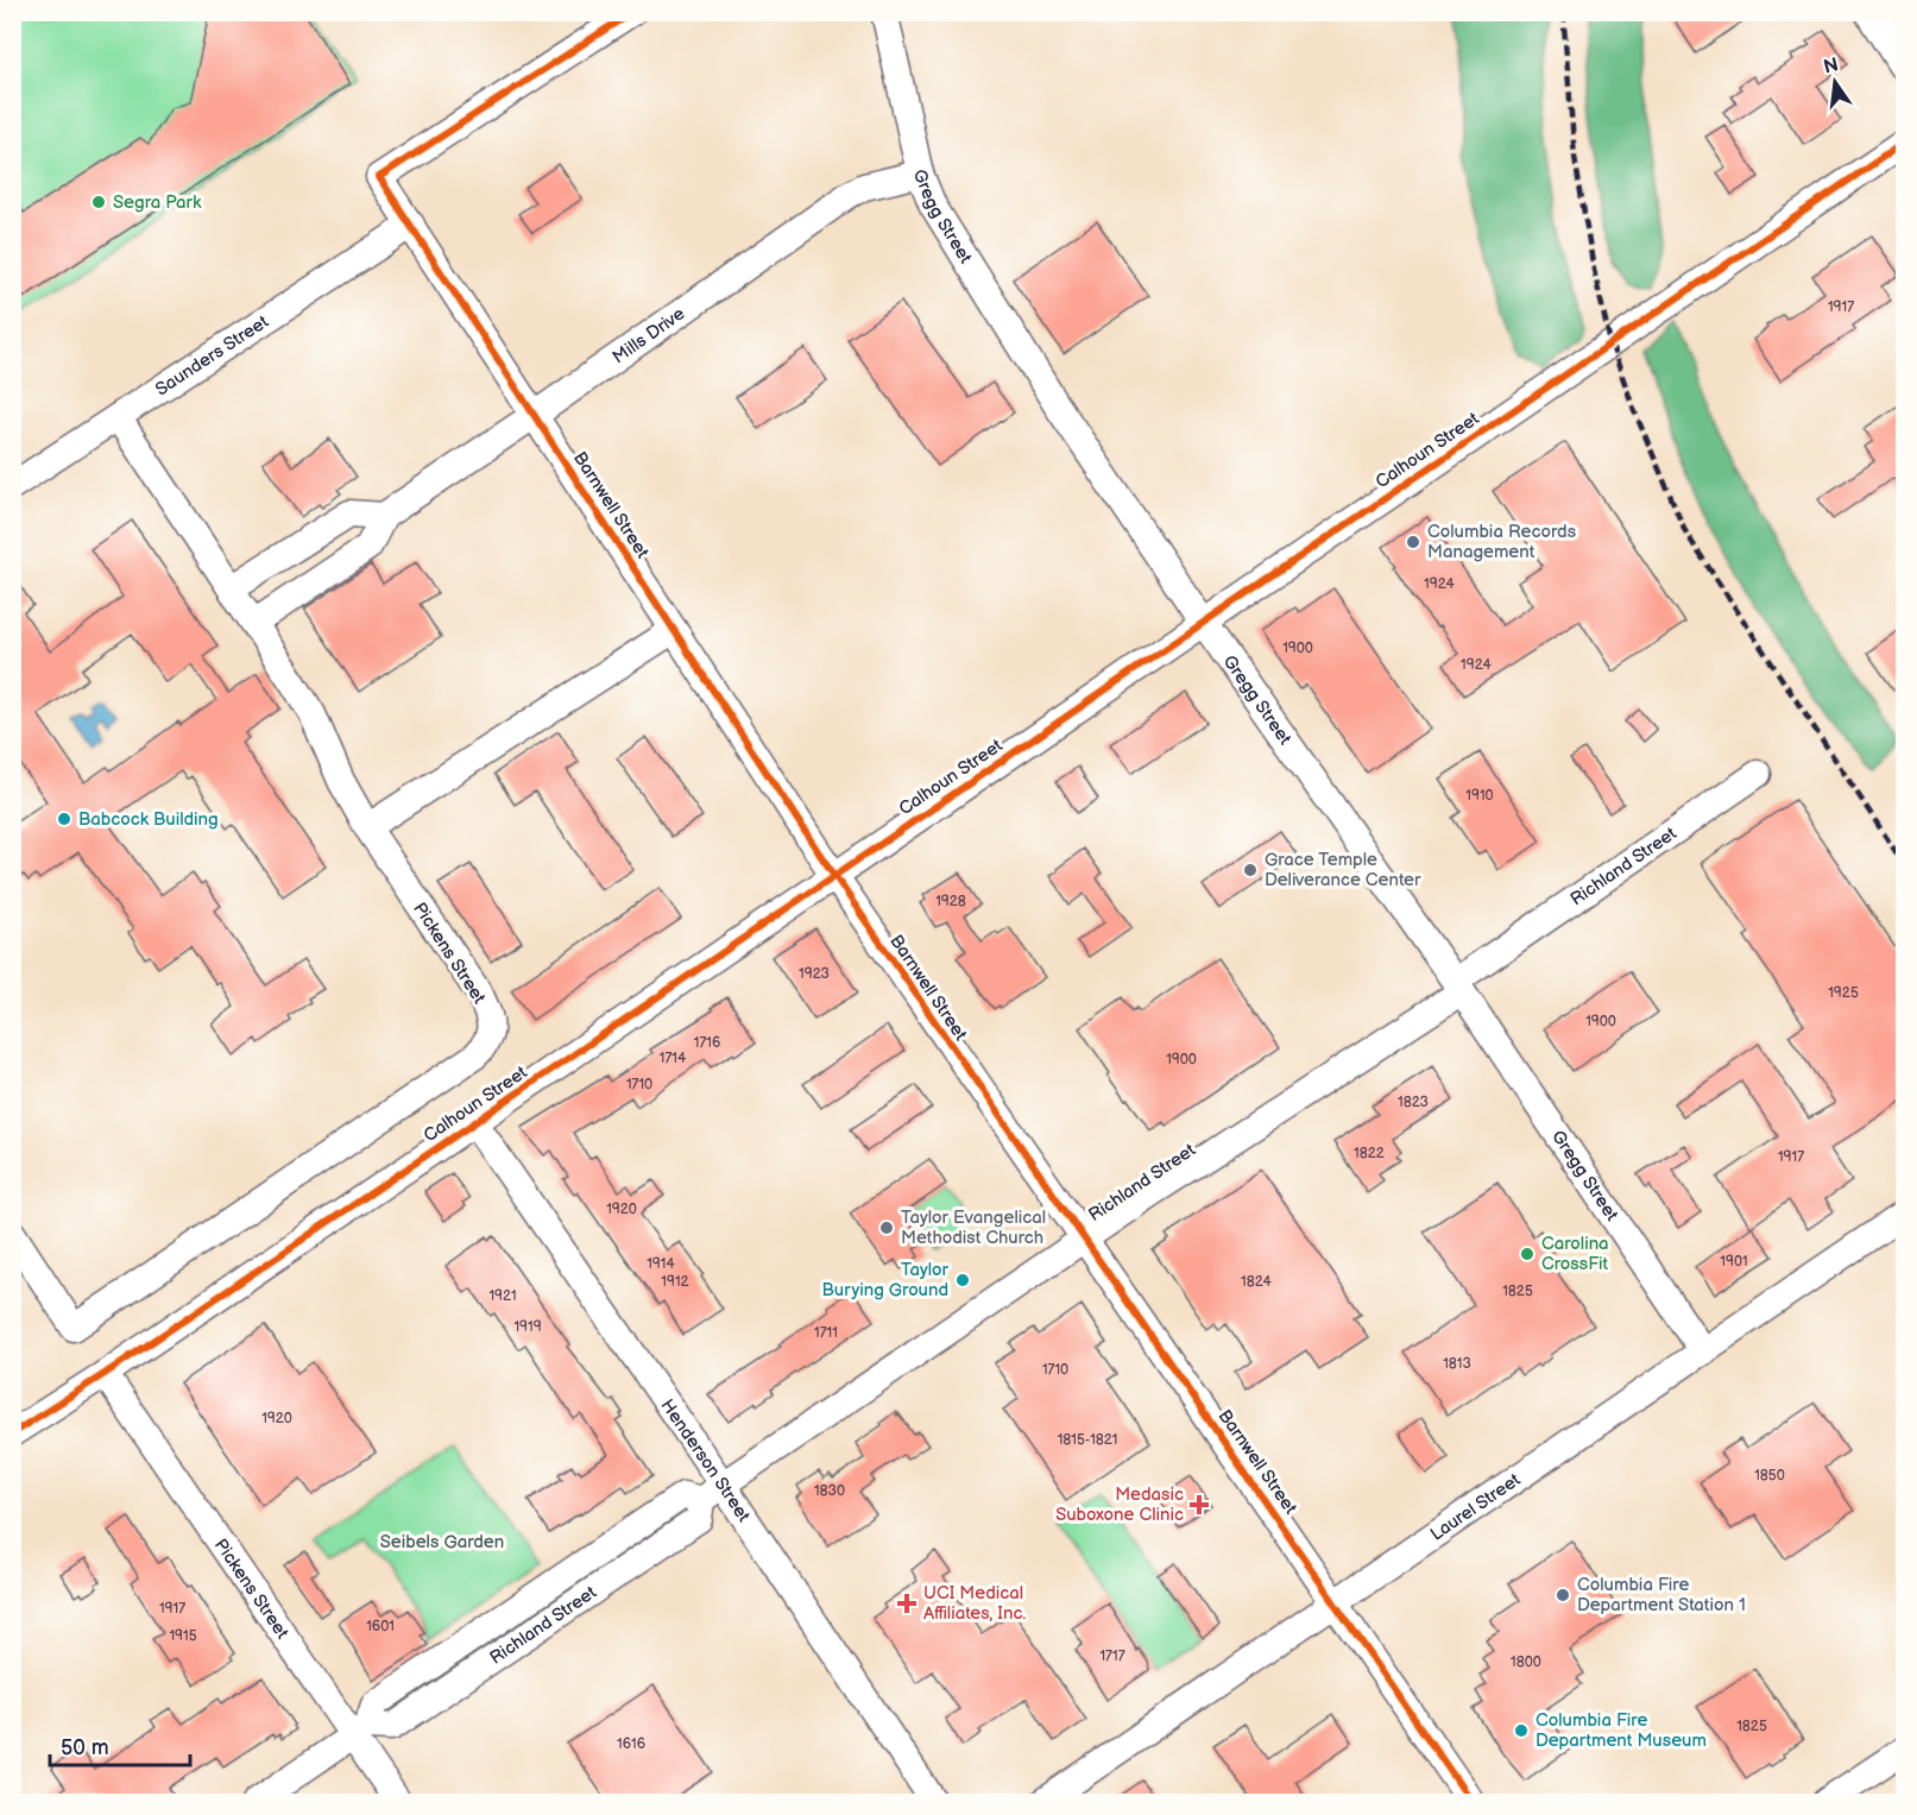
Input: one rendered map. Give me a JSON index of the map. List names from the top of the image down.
{
  "streets": {
    "street": [
      "Gregg Street",
      "Mills Drive",
      "Saunders Street",
      "Calhoun Street",
      "Barnwell Street",
      "Richland Street",
      "Pickens Street",
      "Henderson Street",
      "Laurel Street"
    ]
  },
  "crossings": [
    ["Gregg Street", "Mills Drive"],
    ["Gregg Street", "Calhoun Street"],
    ["Gregg Street", "Richland Street"],
    ["Gregg Street", "Laurel Street"],
    ["Mills Drive", "Barnwell Street"],
    ["Mills Drive", "Pickens Street"],
    ["Saunders Street", "Barnwell Street"],
    ["Saunders Street", "Pickens Street"],
    ["Calhoun Street", "Barnwell Street"],
    ["Calhoun Street", "Pickens Street"],
    ["Calhoun Street", "Henderson Street"],
    ["Barnwell Street", "Richland Street"],
    ["Barnwell Street", "Laurel Street"],
    ["Richland Street", "Pickens Street"],
    ["Richland Street", "Henderson Street"]
  ],
  "parks": ["Seibels Garden"],
  "places": {
    "other": [
      "Segra Park",
      "Columbia Records Management",
      "Babcock Building",
      "Grace Temple Deliverance Center",
      "Taylor Evangelical Methodist Church",
      "Carolina CrossFit",
      "Taylor Burying Ground",
      "Columbia Fire Department Station 1",
      "Columbia Fire Department Museum"
    ],
    "health": ["Medasic Suboxone Clinic", "UCI Medical Affiliates, Inc."]
  },
  "house_numbers": [
    "1917",
    "1924",
    "1900",
    "1924",
    "1910",
    "1928",
    "1923",
    "1925",
    "1900",
    "1716",
    "1714",
    "1900",
    "1710",
    "1823",
    "1822",
    "1917",
    "1920",
    "1901",
    "1914",
    "1912",
    "1824",
    "1825",
    "1921",
    "1919",
    "1711",
    "1813",
    "1710",
    "1920",
    "1815-1821",
    "1850",
    "1830",
    "1917",
    "1601",
    "1915",
    "1717",
    "1800",
    "1825",
    "1616"
  ],
  "scale_bar": "50 m",
  "north": "top"
}
